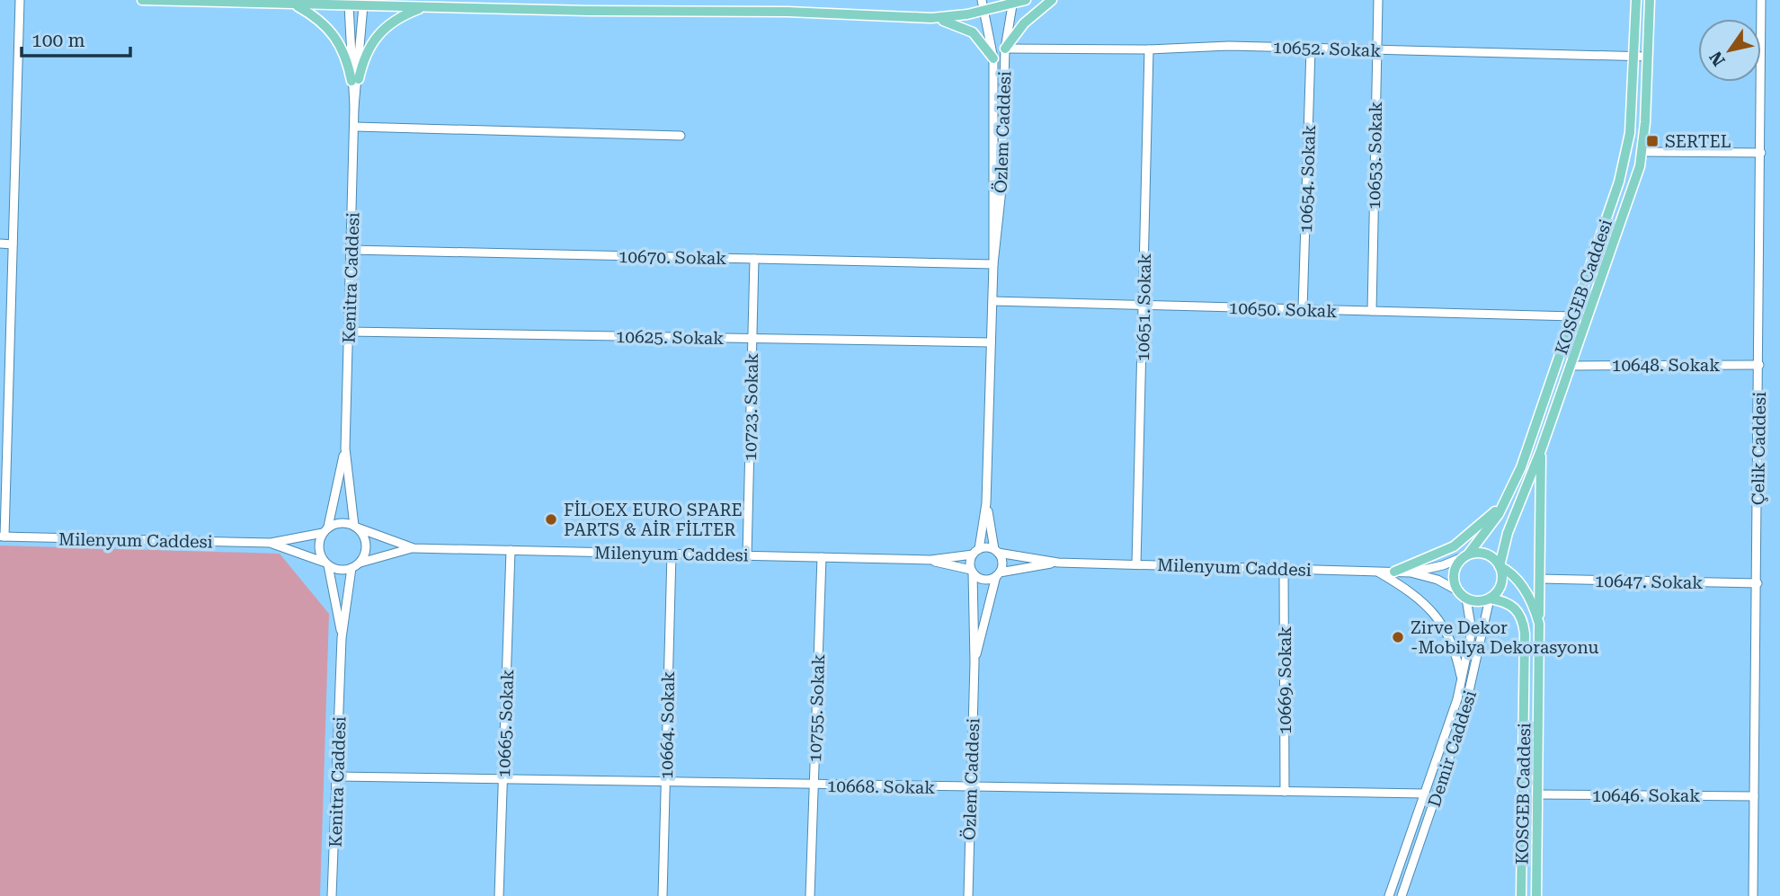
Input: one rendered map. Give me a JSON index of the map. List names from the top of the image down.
{
  "streets": {
    "main road": ["KOSGEB Caddesi"],
    "street": [
      "10652. Sokak",
      "Özlem Caddesi",
      "10653. Sokak",
      "10654. Sokak",
      "10670. Sokak",
      "Kenitra Caddesi",
      "10651. Sokak",
      "10650. Sokak",
      "10625. Sokak",
      "10648. Sokak",
      "10723. Sokak",
      "Çelik Caddesi",
      "Milenyum Caddesi",
      "10647. Sokak",
      "10669. Sokak",
      "10755. Sokak",
      "10665. Sokak",
      "10664. Sokak",
      "Demir Caddesi",
      "10668. Sokak",
      "10646. Sokak"
    ]
  },
  "crossings": [
    ["10652. Sokak", "Özlem Caddesi"],
    ["10652. Sokak", "10653. Sokak"],
    ["10652. Sokak", "10654. Sokak"],
    ["10652. Sokak", "KOSGEB Caddesi"],
    ["10652. Sokak", "10651. Sokak"],
    ["Özlem Caddesi", "10670. Sokak"],
    ["Özlem Caddesi", "10650. Sokak"],
    ["Özlem Caddesi", "10625. Sokak"],
    ["Özlem Caddesi", "10668. Sokak"],
    ["10653. Sokak", "10650. Sokak"],
    ["10654. Sokak", "10650. Sokak"],
    ["10670. Sokak", "Kenitra Caddesi"],
    ["10670. Sokak", "10723. Sokak"],
    ["Kenitra Caddesi", "10625. Sokak"],
    ["Kenitra Caddesi", "10668. Sokak"],
    ["KOSGEB Caddesi", "10650. Sokak"],
    ["KOSGEB Caddesi", "10648. Sokak"],
    ["KOSGEB Caddesi", "Milenyum Caddesi"],
    ["KOSGEB Caddesi", "10647. Sokak"],
    ["KOSGEB Caddesi", "Demir Caddesi"],
    ["KOSGEB Caddesi", "10646. Sokak"],
    ["10651. Sokak", "10650. Sokak"],
    ["10651. Sokak", "Milenyum Caddesi"],
    ["10625. Sokak", "10723. Sokak"],
    ["10648. Sokak", "Çelik Caddesi"],
    ["10723. Sokak", "Milenyum Caddesi"],
    ["Çelik Caddesi", "10647. Sokak"],
    ["Çelik Caddesi", "10646. Sokak"],
    ["Milenyum Caddesi", "10669. Sokak"],
    ["Milenyum Caddesi", "10755. Sokak"],
    ["Milenyum Caddesi", "10665. Sokak"],
    ["Milenyum Caddesi", "10664. Sokak"],
    ["Milenyum Caddesi", "Demir Caddesi"],
    ["10669. Sokak", "10668. Sokak"],
    ["10755. Sokak", "10668. Sokak"],
    ["10665. Sokak", "10668. Sokak"],
    ["10664. Sokak", "10668. Sokak"],
    ["Demir Caddesi", "10668. Sokak"]
  ],
  "places": {
    "transit": ["SERTEL"],
    "other": ["FİLOEX EURO SPARE PARTS & AİR FİLTER", "Zirve Dekor -Mobilya Dekorasyonu"]
  },
  "scale_bar": "100 m",
  "north": "bottom left"
}
